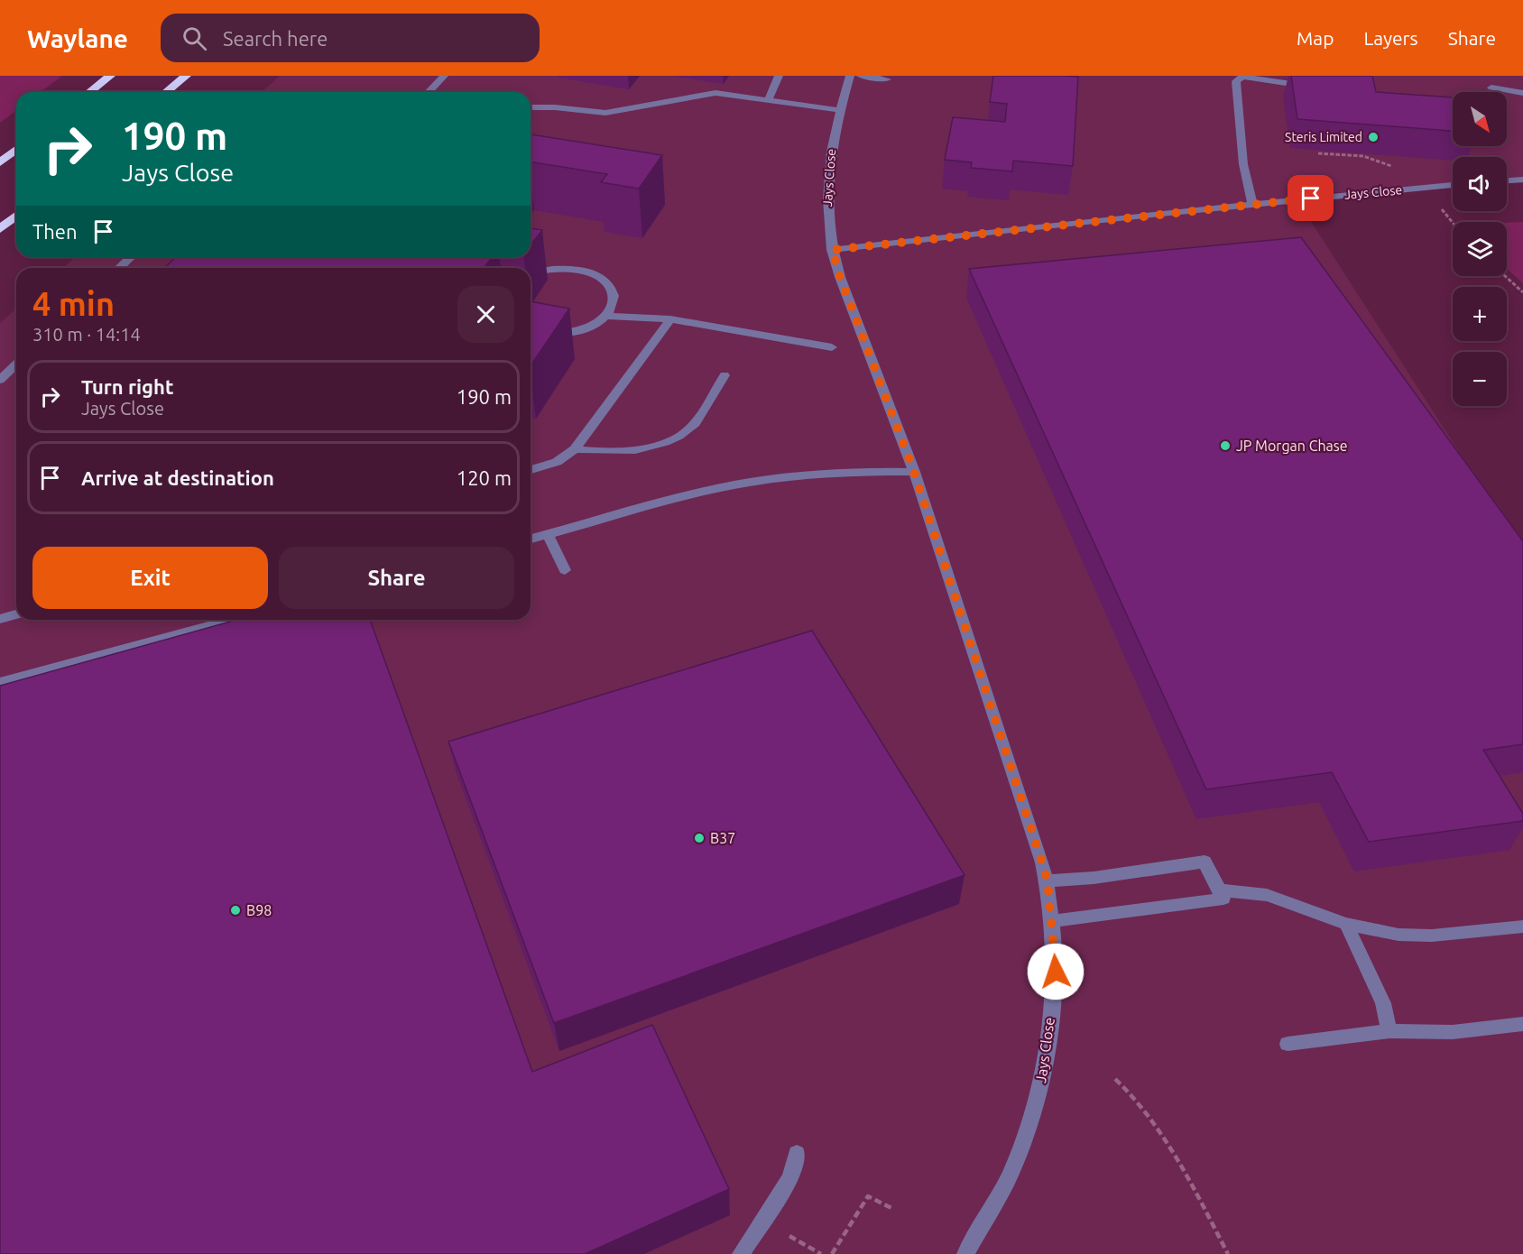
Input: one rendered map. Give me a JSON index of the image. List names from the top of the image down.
{
  "streets": {
    "street": ["Jays Close"]
  },
  "places": [
    "Steris Limited",
    "JP Morgan Chase",
    "B37",
    "B98"
  ],
  "north": "bottom right",
  "page": {
    "header": "Waylane",
    "search": "Search here",
    "nav": ["Map", "Layers", "Share"],
    "map_buttons": ["+", "−"],
    "turn": ["190 m", "Jays Close"],
    "then": "Then",
    "heading": ["4 min", "310 m · 14:14"],
    "list": [
      {
        "name": "Turn right",
        "note": "Jays Close",
        "value": "190 m"
      },
      {
        "name": "Arrive at destination",
        "value": "120 m"
      }
    ],
    "buttons": ["Exit", "Share"]
  }
}
